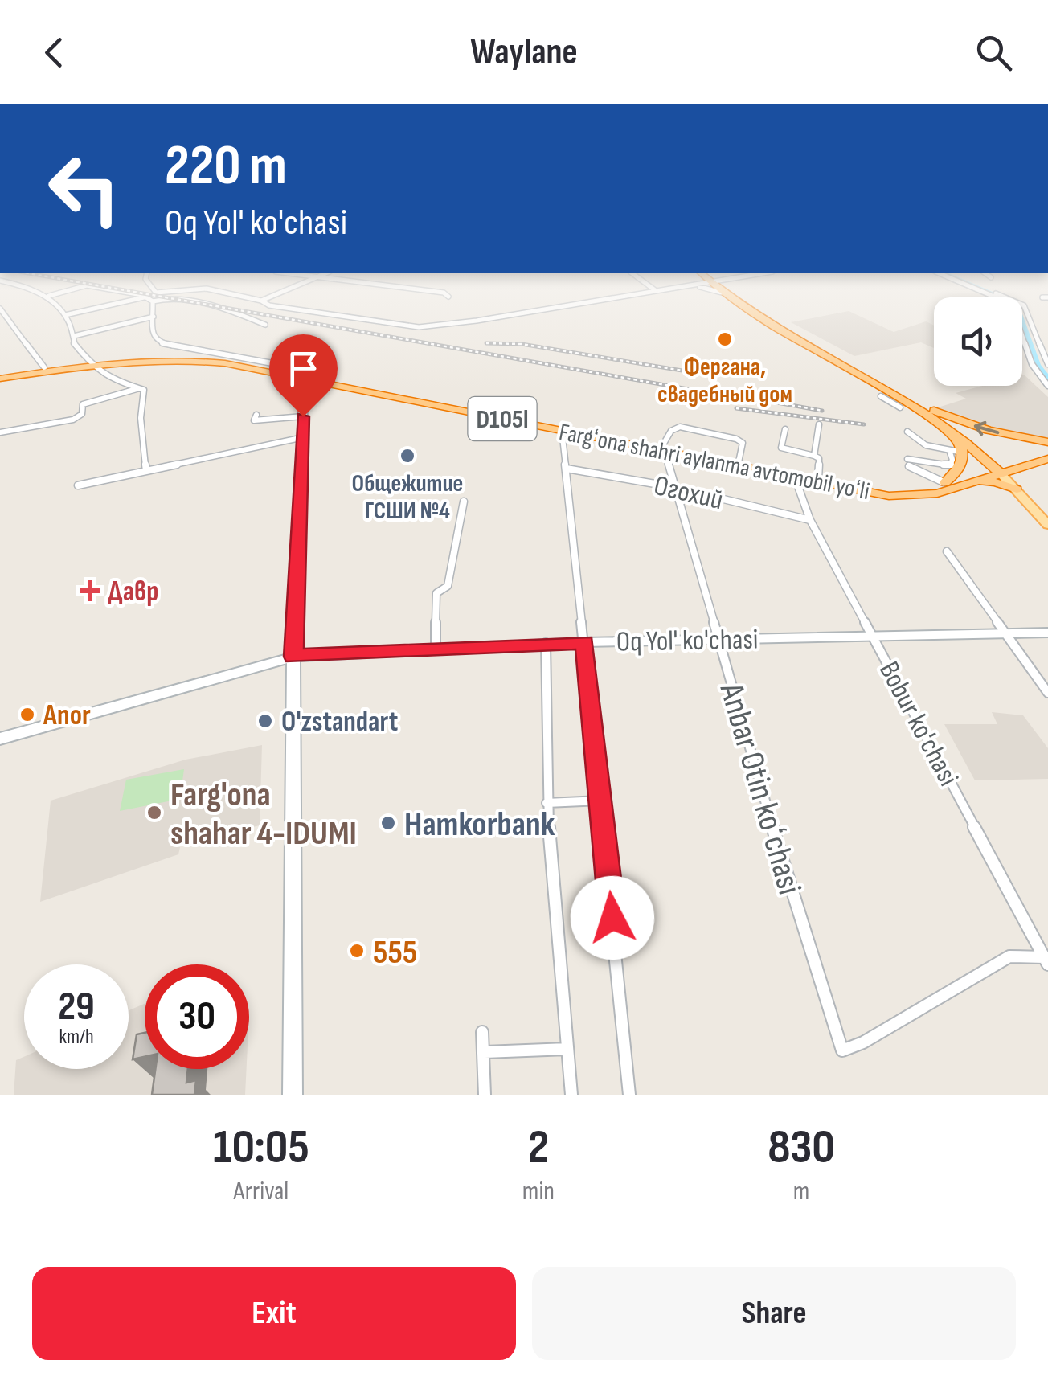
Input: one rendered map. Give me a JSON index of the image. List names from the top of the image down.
{
  "streets": {
    "highway": ["D105l", "Fargʻona shahri aylanma avtomobil yoʻli"],
    "street": [
      "Огохий",
      "Oq Yol' ko'chasi",
      "Bobur ko'chasi",
      "Anbar Otin koʻchasi"
    ]
  },
  "crossings": [
    ["Fargʻona shahri aylanma avtomobil yoʻli", "Bobur ko'chasi"],
    ["Fargʻona shahri aylanma avtomobil yoʻli", "Anbar Otin koʻchasi"],
    ["Огохий", "Bobur ko'chasi"],
    ["Огохий", "Anbar Otin koʻchasi"],
    ["Oq Yol' ko'chasi", "Bobur ko'chasi"],
    ["Oq Yol' ko'chasi", "Anbar Otin koʻchasi"],
    ["Bobur ko'chasi", "Anbar Otin koʻchasi"]
  ],
  "places": {
    "other": [
      "Фергана, свадебный дом",
      "Общежитие ГСШИ №4",
      "Anor",
      "O'zstandart",
      "Farg'ona shahar 4-IDUMI",
      "Hamkorbank",
      "555"
    ],
    "health": ["Давр"]
  },
  "page": {
    "header": "Waylane",
    "turn": ["220 m", "Oq Yol' ko'chasi"],
    "speed": "29 km/h",
    "limit": "30",
    "eta": [
      "10:05",
      "Arrival",
      "2",
      "min",
      "830",
      "m"
    ],
    "buttons": ["Exit", "Share"]
  }
}
